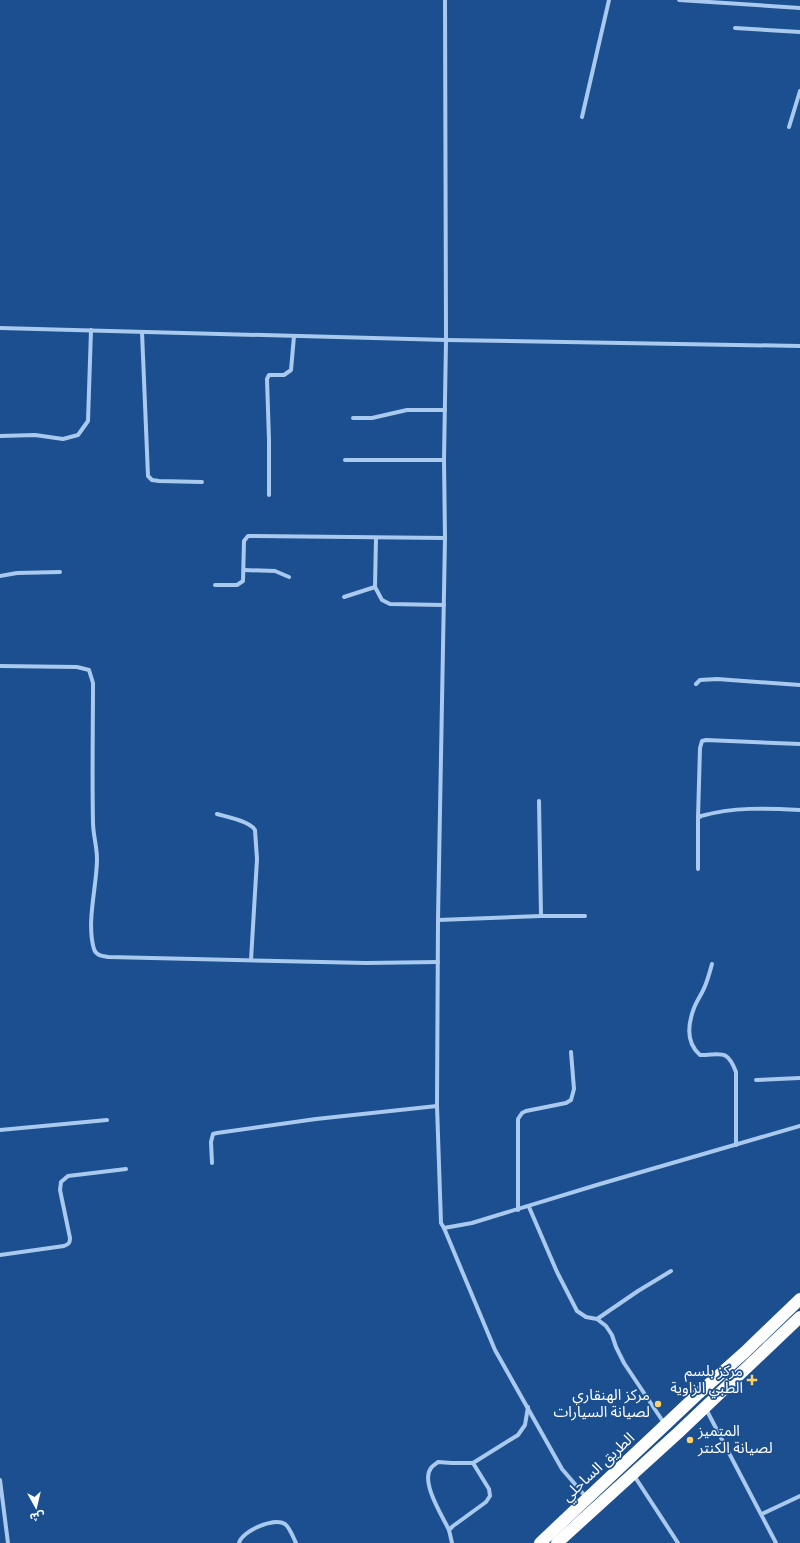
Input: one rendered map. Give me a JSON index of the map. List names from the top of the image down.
{
  "streets": {
    "highway": ["الطريق الساحلي"]
  },
  "places": {
    "health": ["مركز بلسم الطبي الزاوية"],
    "other": ["مركز الهنقاري لصيانة السيارات", "المتميز لصيانة الكنتر"]
  },
  "north": "bottom"
}
